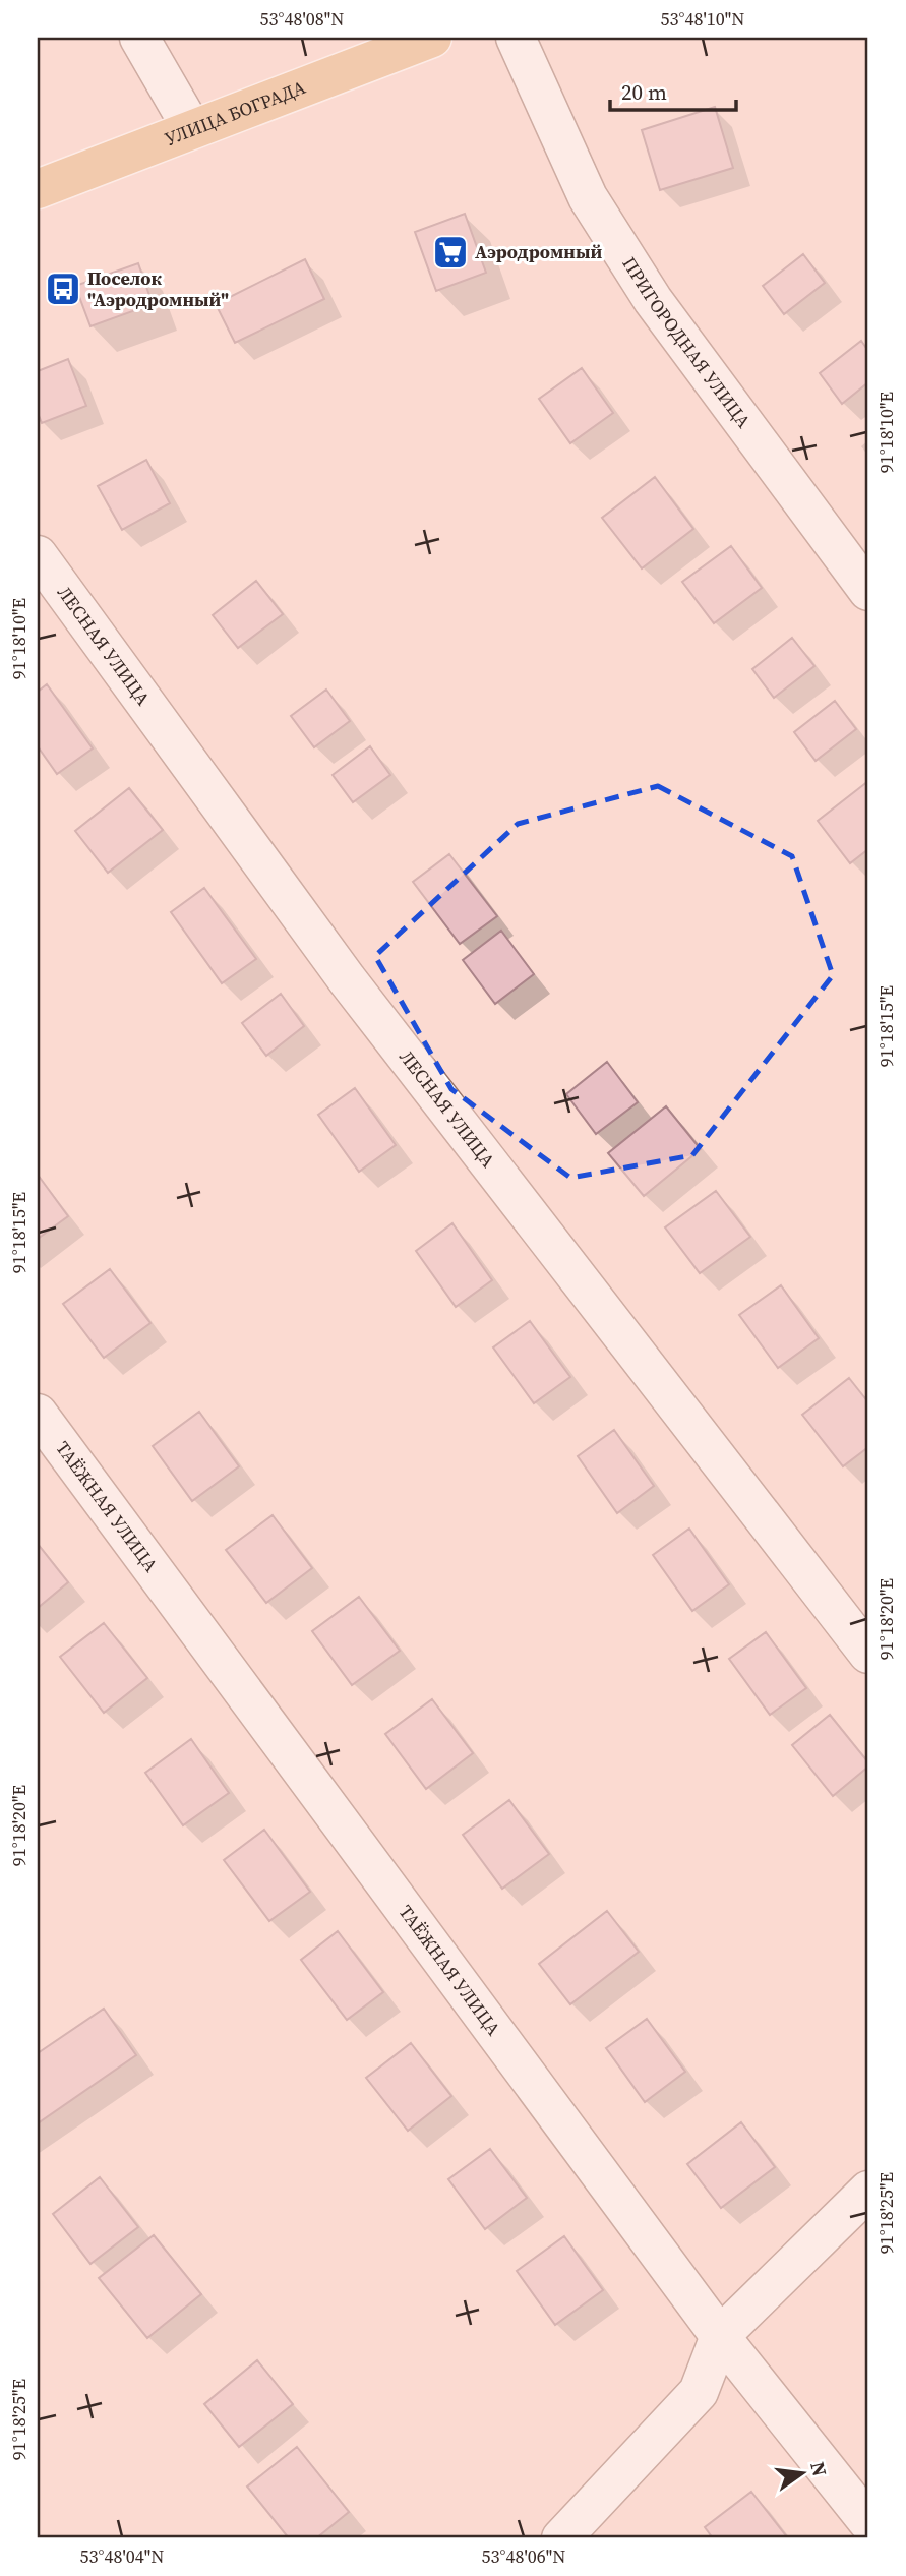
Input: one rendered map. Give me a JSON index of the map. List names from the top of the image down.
{
  "streets": {
    "main road": ["УЛИЦА БОГРАДА"],
    "street": ["ПРИГОРОДНАЯ УЛИЦА", "ЛЕСНАЯ УЛИЦА", "ТАЁЖНАЯ УЛИЦА"]
  },
  "places": {
    "supermarket": ["Аэродромный"],
    "bus stop": ["Поселок \"Аэродромный\""]
  },
  "scale_bar": "20 m",
  "north": "right",
  "coordinates": [
    "53°48'08\"N",
    "53°48'10\"N",
    "91°18'10\"E",
    "91°18'15\"E",
    "91°18'20\"E",
    "91°18'25\"E",
    "53°48'04\"N",
    "53°48'06\"N"
  ]
}
